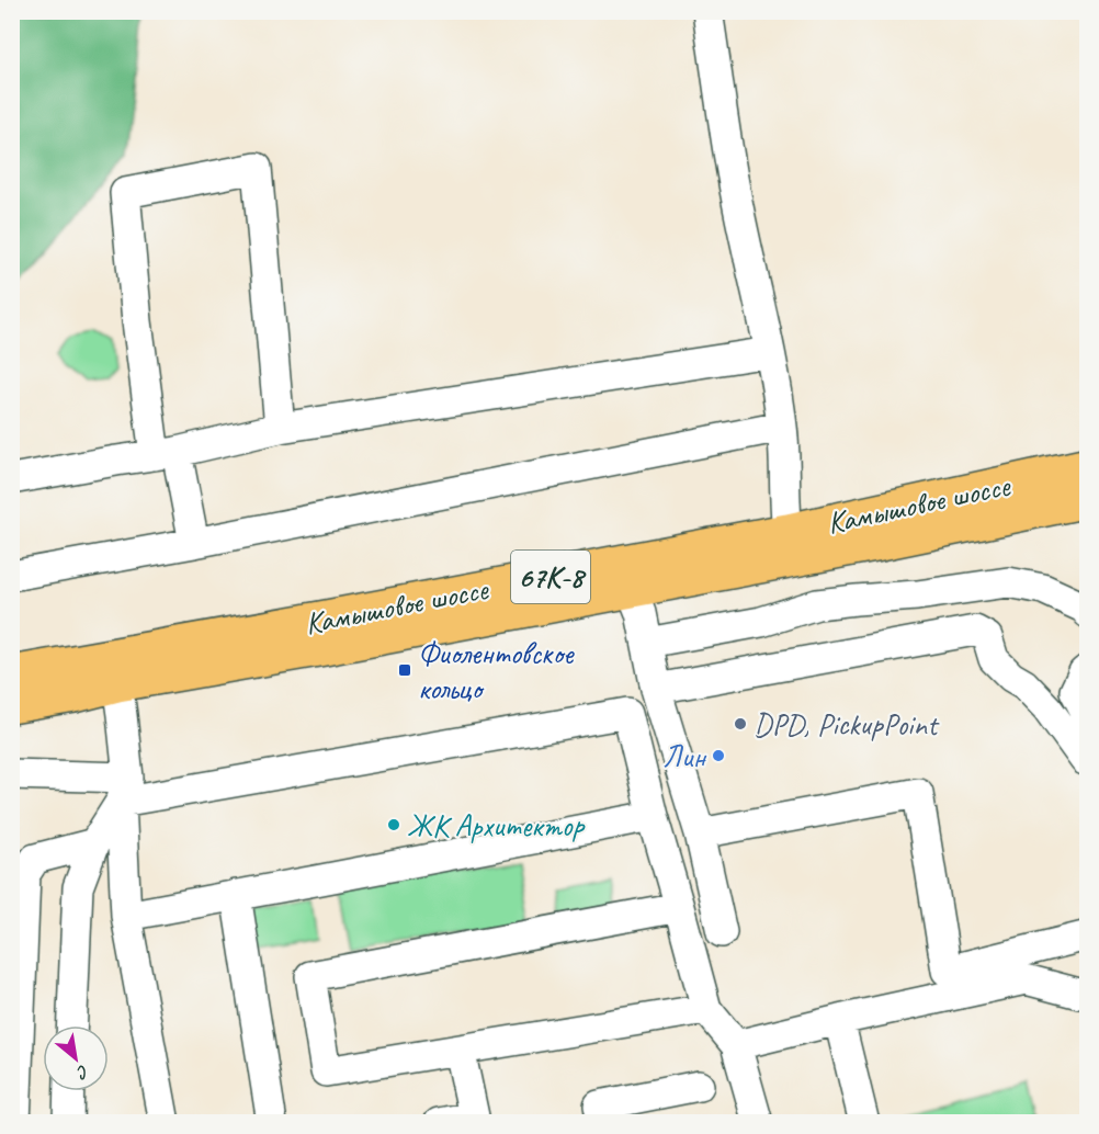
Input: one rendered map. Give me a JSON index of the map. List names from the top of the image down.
{
  "streets": {
    "main road": ["Камышовое шоссе", "67К-8"]
  },
  "places": {
    "transit": ["Фиолентовское кольцо"],
    "other": ["DPD, PickupPoint", "Лин", "ЖК Архитектор"]
  },
  "north": "bottom right"
}
